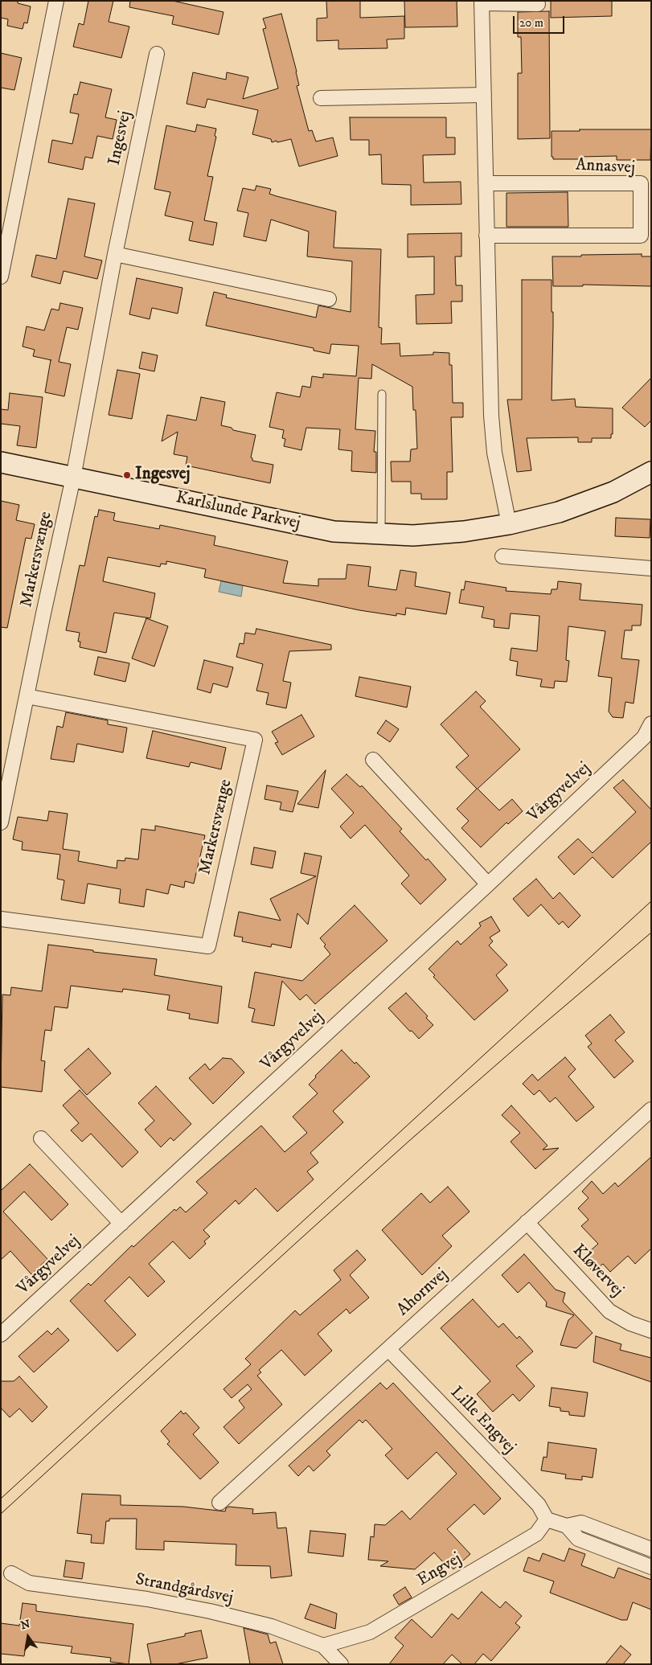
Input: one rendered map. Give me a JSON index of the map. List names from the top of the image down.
{
  "streets": {
    "street": [
      "Ingesvej",
      "Annasvej",
      "Karlslunde Parkvej",
      "Markersvænge",
      "Vårgyvelvej",
      "Kløvervej",
      "Ahornvej",
      "Lille Engvej",
      "Engvej",
      "Strandgårdsvej"
    ]
  },
  "crossings": [
    ["Ingesvej", "Karlslunde Parkvej"],
    ["Ingesvej", "Markersvænge"],
    ["Karlslunde Parkvej", "Markersvænge"],
    ["Kløvervej", "Ahornvej"],
    ["Ahornvej", "Lille Engvej"],
    ["Lille Engvej", "Engvej"],
    ["Engvej", "Strandgårdsvej"]
  ],
  "places": ["Ingesvej"],
  "scale_bar": "20 m",
  "north": "top"
}
